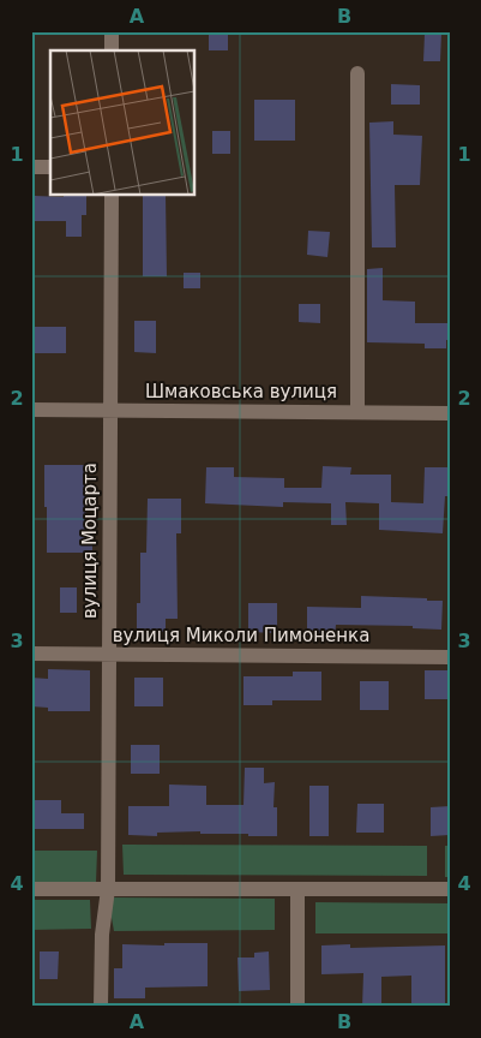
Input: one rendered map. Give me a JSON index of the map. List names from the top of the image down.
{
  "streets": {
    "street": ["Шмаковська вулиця", "вулиця Моцарта", "вулиця Миколи Пимоненка"]
  },
  "crossings": [
    ["Шмаковська вулиця", "вулиця Моцарта"],
    ["вулиця Моцарта", "вулиця Миколи Пимоненка"]
  ],
  "grid": {
    "columns": ["A", "B"],
    "rows": [
      "1",
      "2",
      "3",
      "4"
    ]
  }
}
